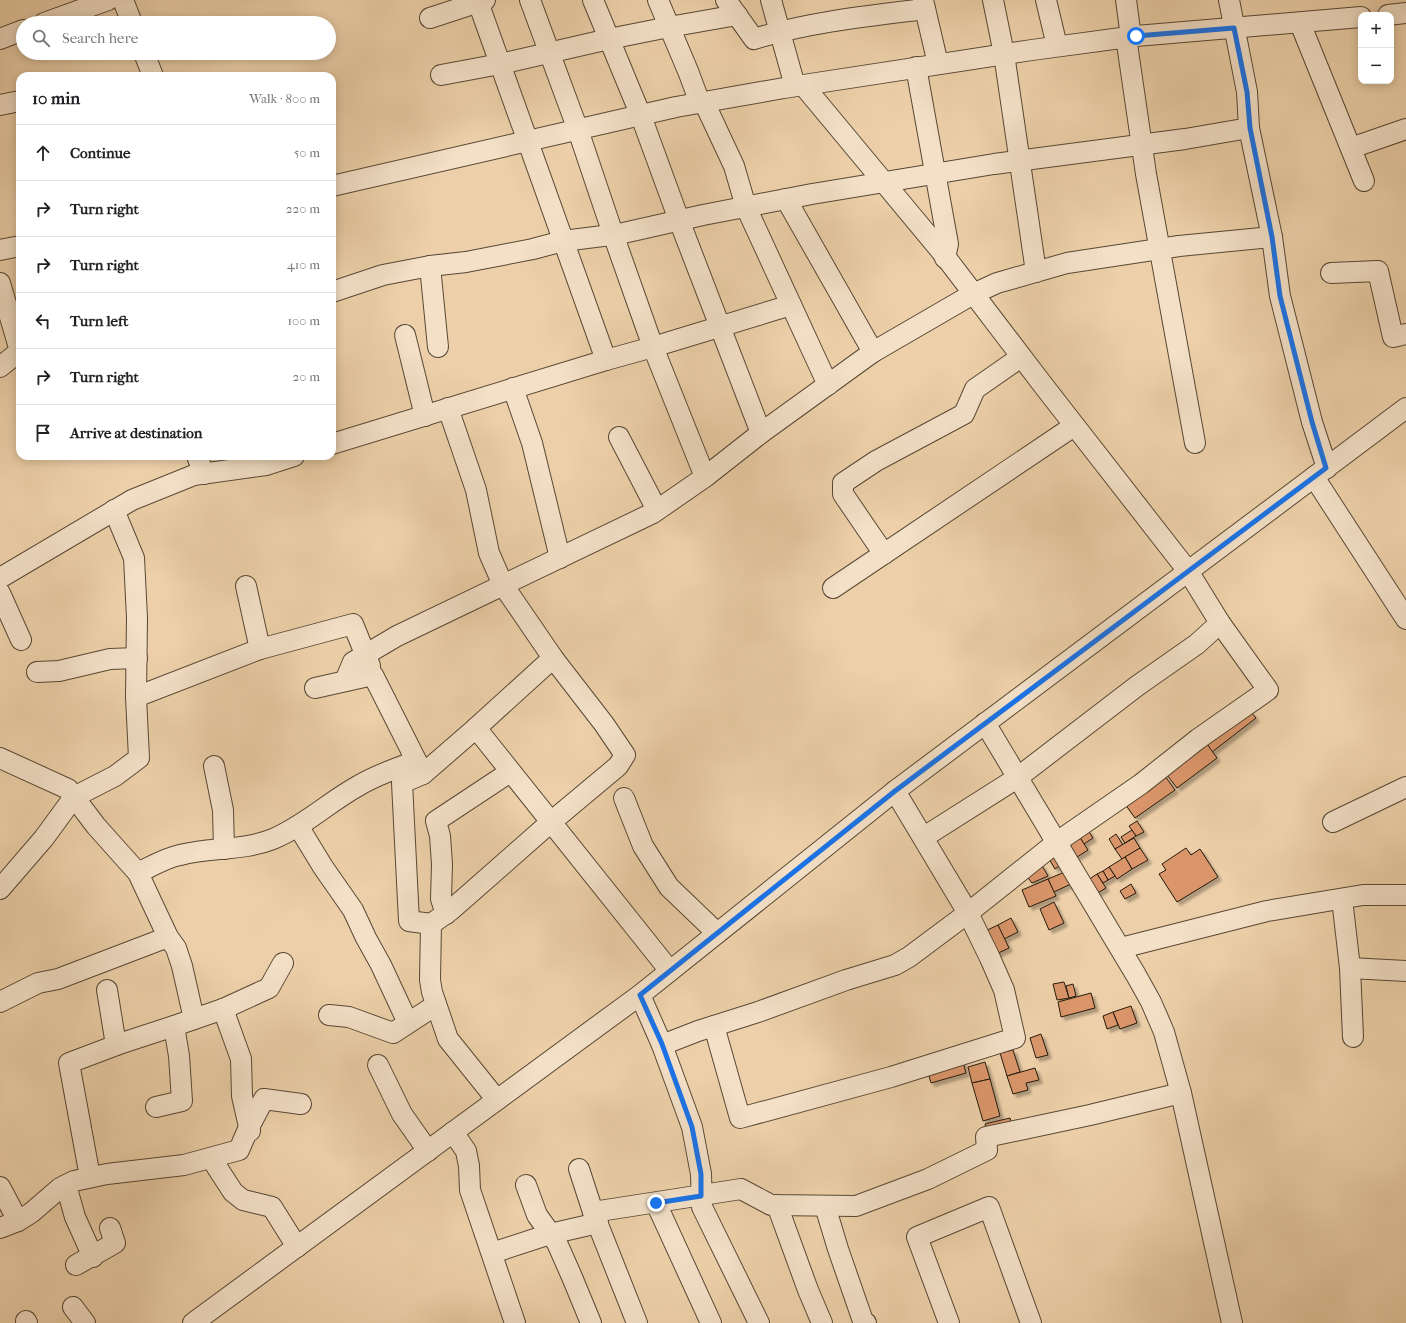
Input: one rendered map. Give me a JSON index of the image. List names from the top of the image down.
{
  "page": {
    "map_buttons": ["+", "−"],
    "search": "Search here",
    "heading": ["10 min", "Walk · 800 m"],
    "list": [
      ["Continue", "50 m"],
      ["Turn right", "220 m"],
      ["Turn right", "410 m"],
      ["Turn left", "100 m"],
      ["Turn right", "20 m"],
      "Arrive at destination"
    ]
  }
}
